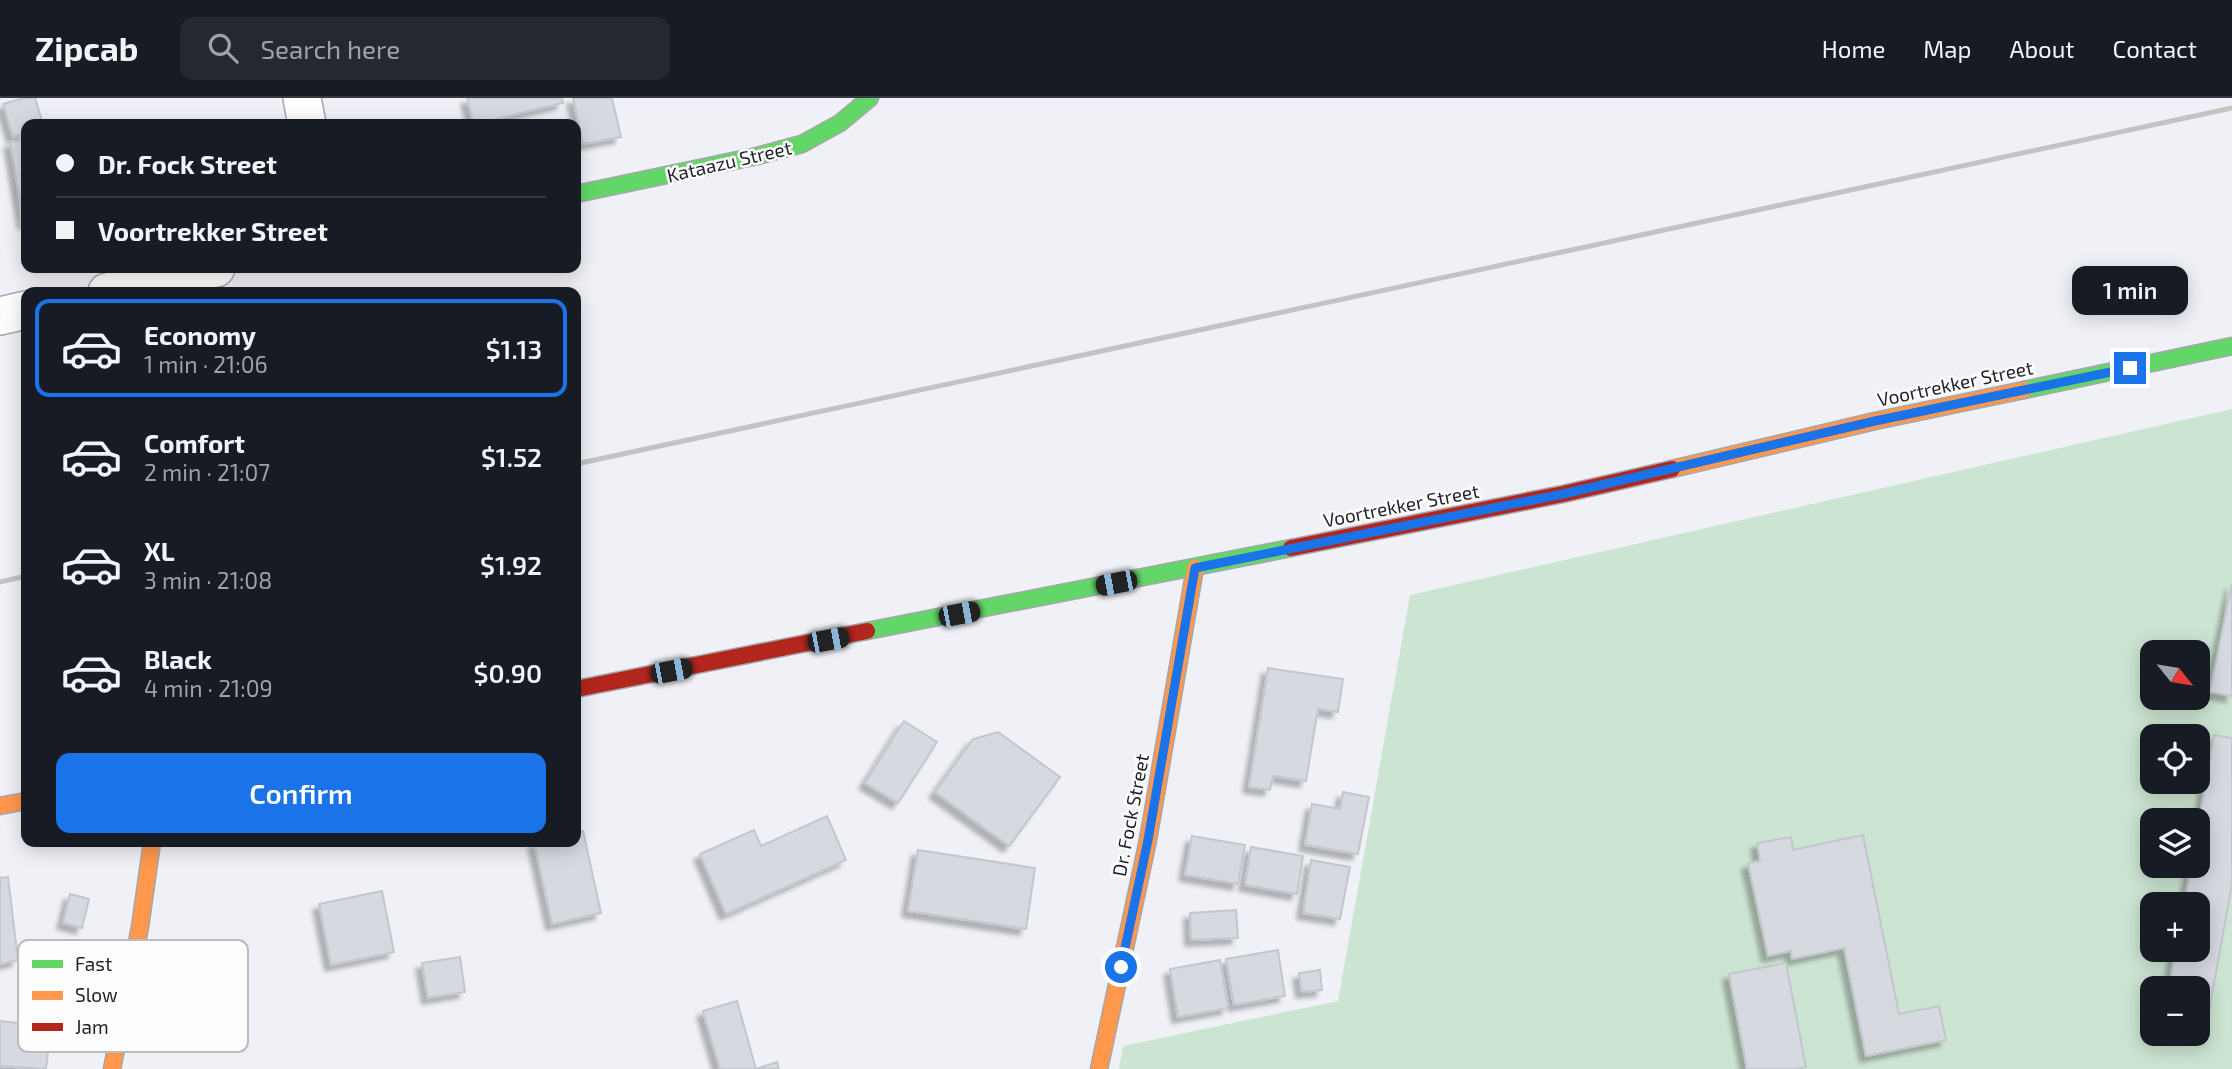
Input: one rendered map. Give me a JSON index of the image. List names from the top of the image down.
{
  "streets": {
    "main road": ["Kataazu Street", "Voortrekker Street", "Dr. Fock Street"]
  },
  "crossings": [
    ["Voortrekker Street", "Dr. Fock Street"]
  ],
  "legend": ["Fast", "Slow", "Jam"],
  "north": "bottom right",
  "page": {
    "header": "Zipcab",
    "search": "Search here",
    "nav": [
      "Home",
      "Map",
      "About",
      "Contact"
    ],
    "banner": ["Dr. Fock Street", "Voortrekker Street"],
    "bubble": "1 min",
    "list": [
      {
        "name": "Economy",
        "note": "1 min · 21:06",
        "value": "$1.13"
      },
      {
        "name": "Comfort",
        "note": "2 min · 21:07",
        "value": "$1.52"
      },
      {
        "name": "XL",
        "note": "3 min · 21:08",
        "value": "$1.92"
      },
      {
        "name": "Black",
        "note": "4 min · 21:09",
        "value": "$0.90"
      }
    ],
    "map_buttons": ["+", "−"],
    "buttons": "Confirm"
  }
}
